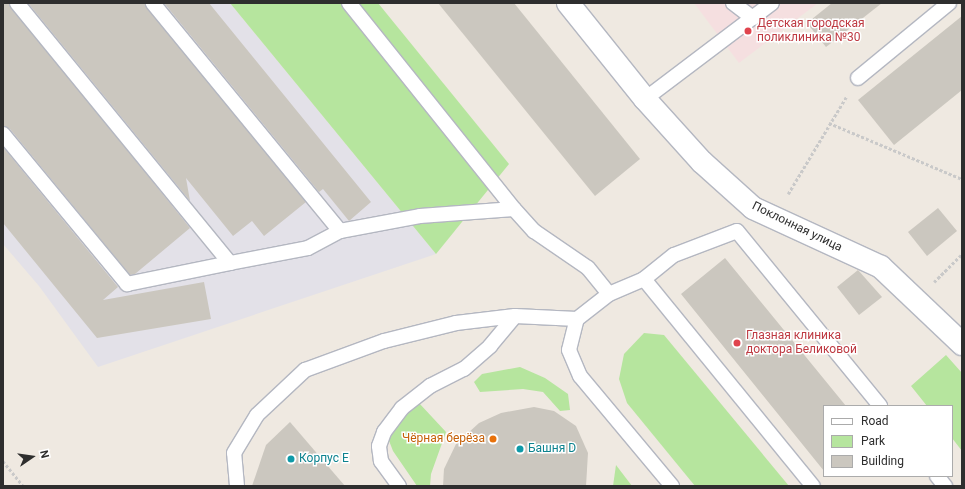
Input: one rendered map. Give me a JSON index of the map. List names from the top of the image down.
{
  "streets": {
    "street": ["Поклонная улица"]
  },
  "places": [
    "Детская городская поликлиника №30",
    "Глазная клиника доктора Беликовой",
    "Чёрная берёза",
    "Башня D",
    "Корпус E"
  ],
  "legend": ["Road", "Park", "Building"],
  "north": "right"
}
